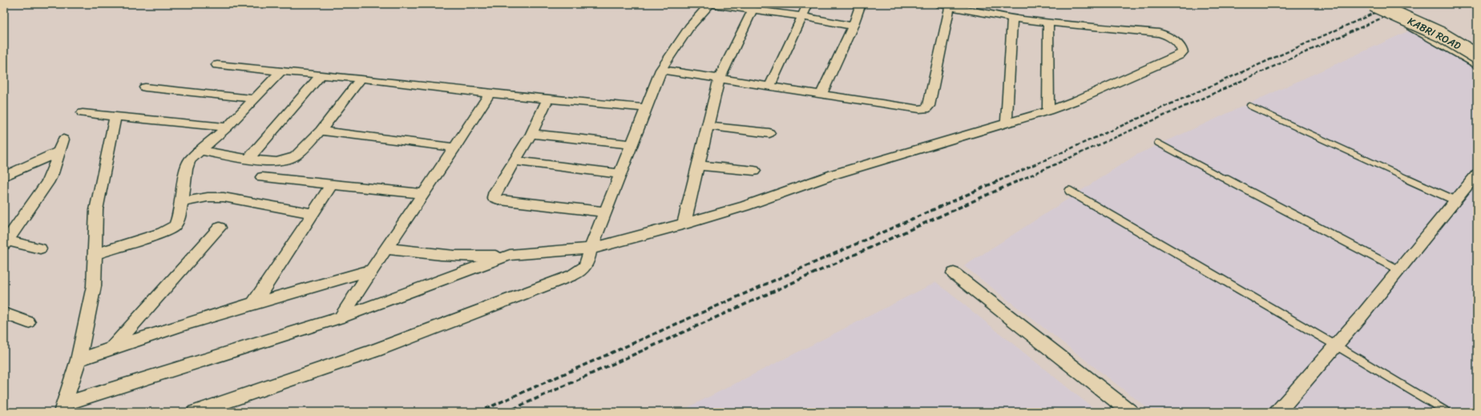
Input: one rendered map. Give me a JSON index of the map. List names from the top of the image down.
{
  "streets": {
    "street": ["KABRI ROAD"]
  }
}
